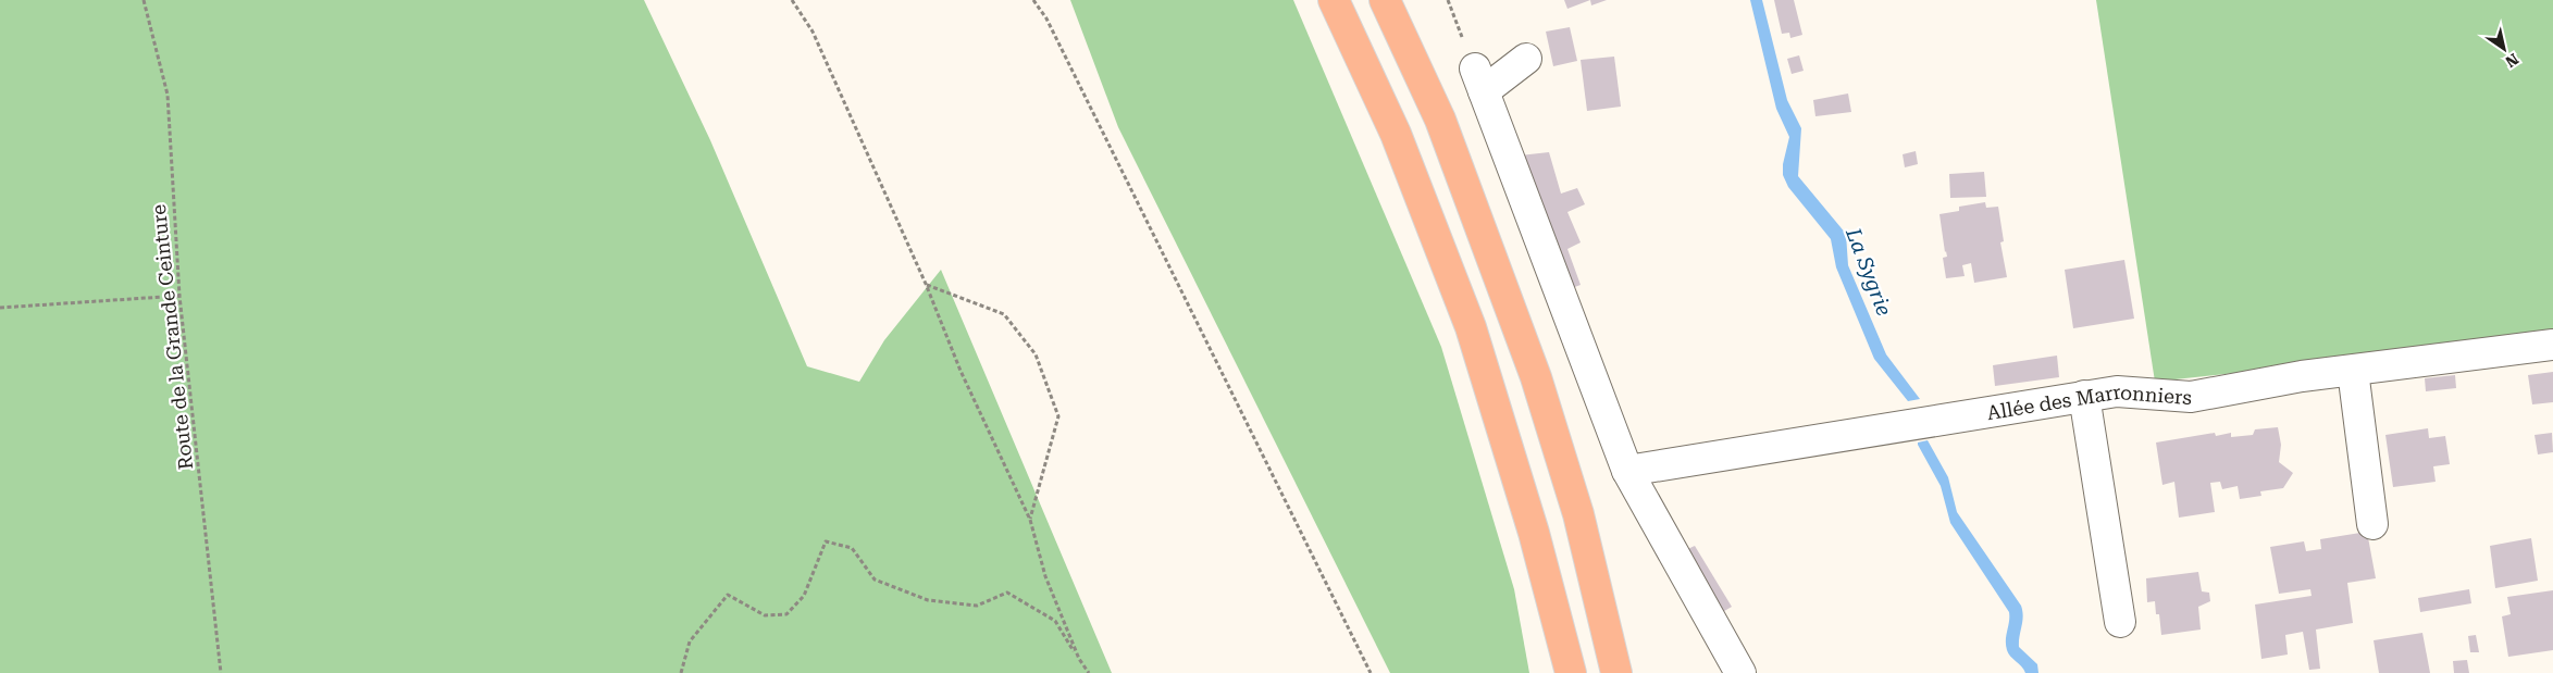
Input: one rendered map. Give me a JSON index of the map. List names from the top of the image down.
{
  "streets": {
    "street": ["Allée des Marronniers"],
    "path": ["Route de la Grande Ceinture"]
  },
  "water": ["La Sygrie"],
  "north": "bottom right"
}
